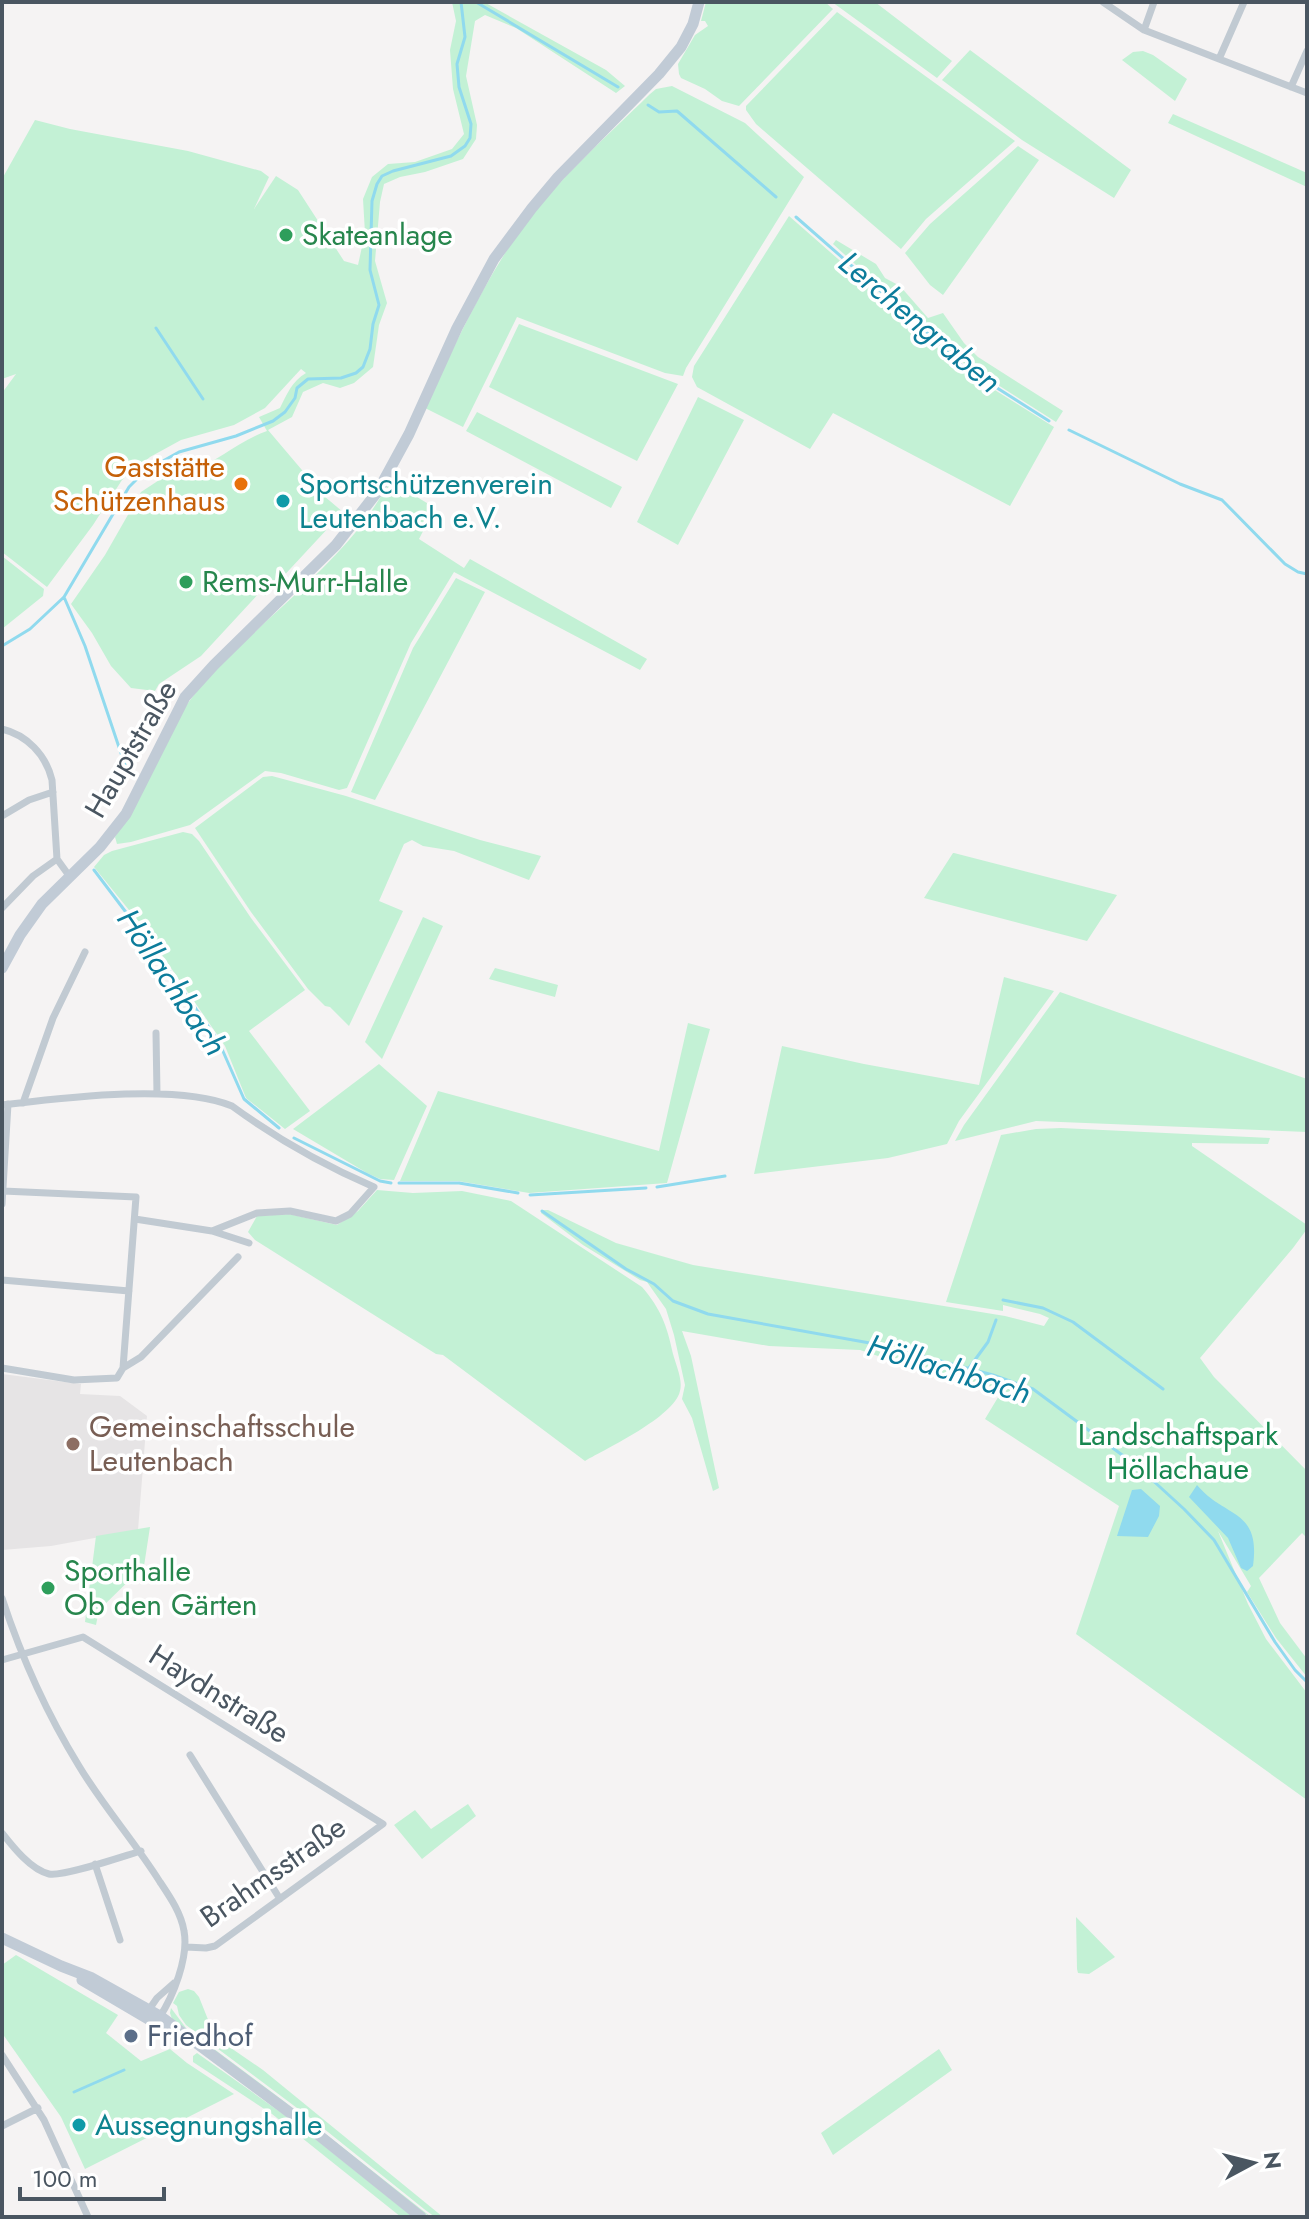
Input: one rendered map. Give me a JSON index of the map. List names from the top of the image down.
{
  "streets": {
    "street": ["Hauptstraße", "Haydnstraße", "Brahmsstraße"]
  },
  "crossings": [
    ["Haydnstraße", "Brahmsstraße"]
  ],
  "water": ["Lerchengraben", "Höllachbach"],
  "parks": ["Landschaftspark Höllachaue"],
  "places": [
    "Skateanlage",
    "Gaststätte Schützenhaus",
    "Sportschützenverein Leutenbach e.V.",
    "Rems-Murr-Halle",
    "Gemeinschaftsschule Leutenbach",
    "Sporthalle Ob den Gärten",
    "Friedhof",
    "Aussegnungshalle"
  ],
  "scale_bar": "100 m",
  "north": "right"
}
